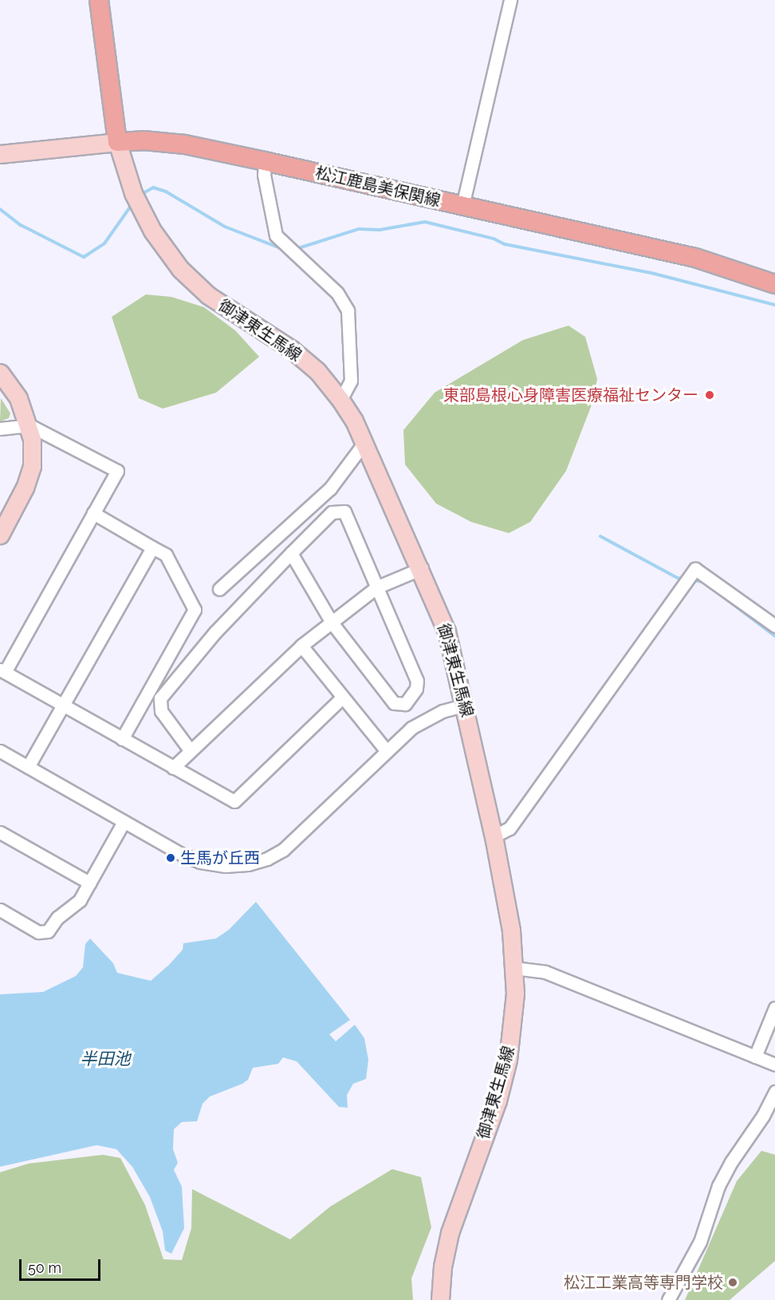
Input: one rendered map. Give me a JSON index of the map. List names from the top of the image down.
{
  "streets": {
    "main road": ["松江鹿島美保関線", "御津東生馬線"]
  },
  "crossings": [
    ["松江鹿島美保関線", "御津東生馬線"]
  ],
  "water": ["半田池"],
  "places": ["東部島根心身障害医療福祉センター", "生馬が丘西", "松江工業高等専門学校"],
  "scale_bar": "50 m"
}
